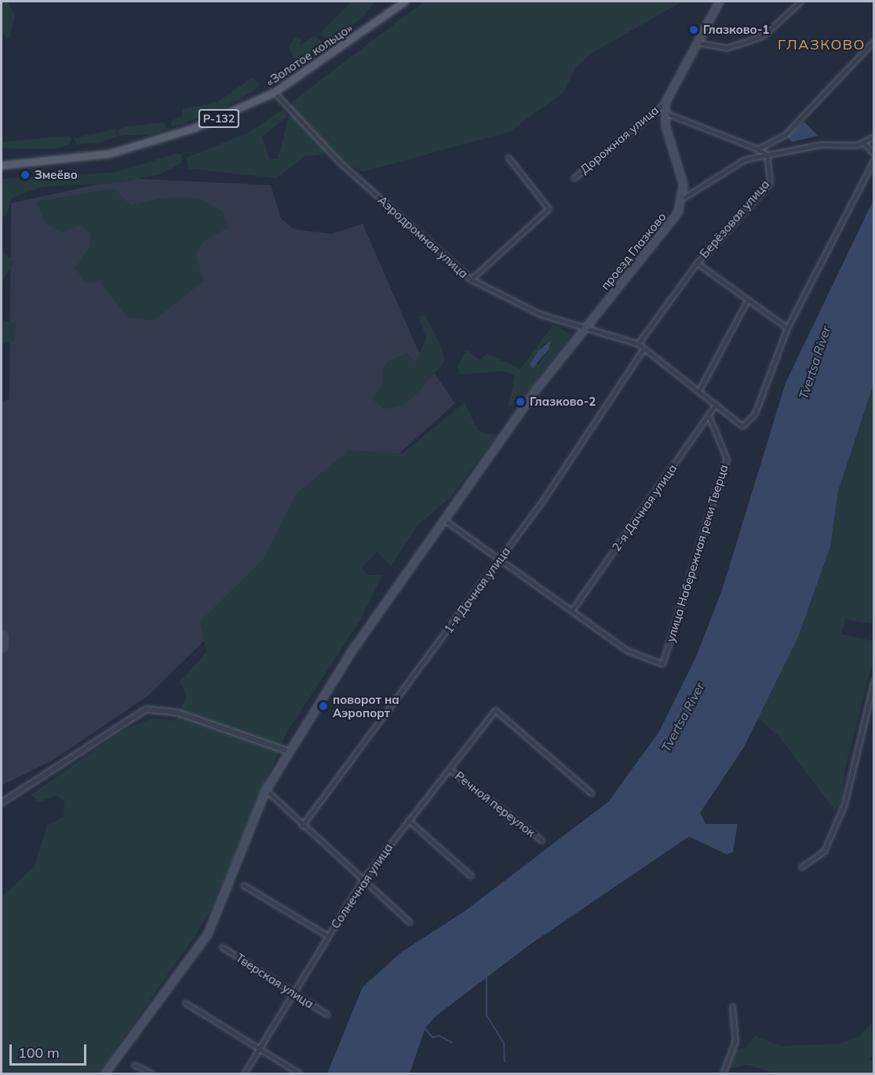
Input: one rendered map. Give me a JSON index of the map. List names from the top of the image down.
{
  "streets": {
    "main road": ["«Золотое кольцо»", "Р-132", "проезд Глазково"],
    "street": [
      "Дорожная улица",
      "Берёзовая улица",
      "Аэродромная улица",
      "2-я Дачная улица",
      "улица Набережная реки Тверца",
      "1-я Дачная улица",
      "Речной переулок",
      "Солнечная улица",
      "Тверская улица"
    ]
  },
  "crossings": [
    ["«Золотое кольцо»", "Аэродромная улица"],
    ["Берёзовая улица", "Аэродромная улица"],
    ["Аэродромная улица", "проезд Глазково"],
    ["Аэродромная улица", "2-я Дачная улица"],
    ["Аэродромная улица", "1-я Дачная улица"],
    ["2-я Дачная улица", "улица Набережная реки Тверца"],
    ["Речной переулок", "Солнечная улица"],
    ["Солнечная улица", "Тверская улица"]
  ],
  "districts": ["ГЛАЗКОВО"],
  "water": ["Tvertsa River"],
  "places": [
    "Глазково-1",
    "Змеёво",
    "Глазково-2",
    "поворот на Аэропорт"
  ],
  "scale_bar": "100 m"
}
